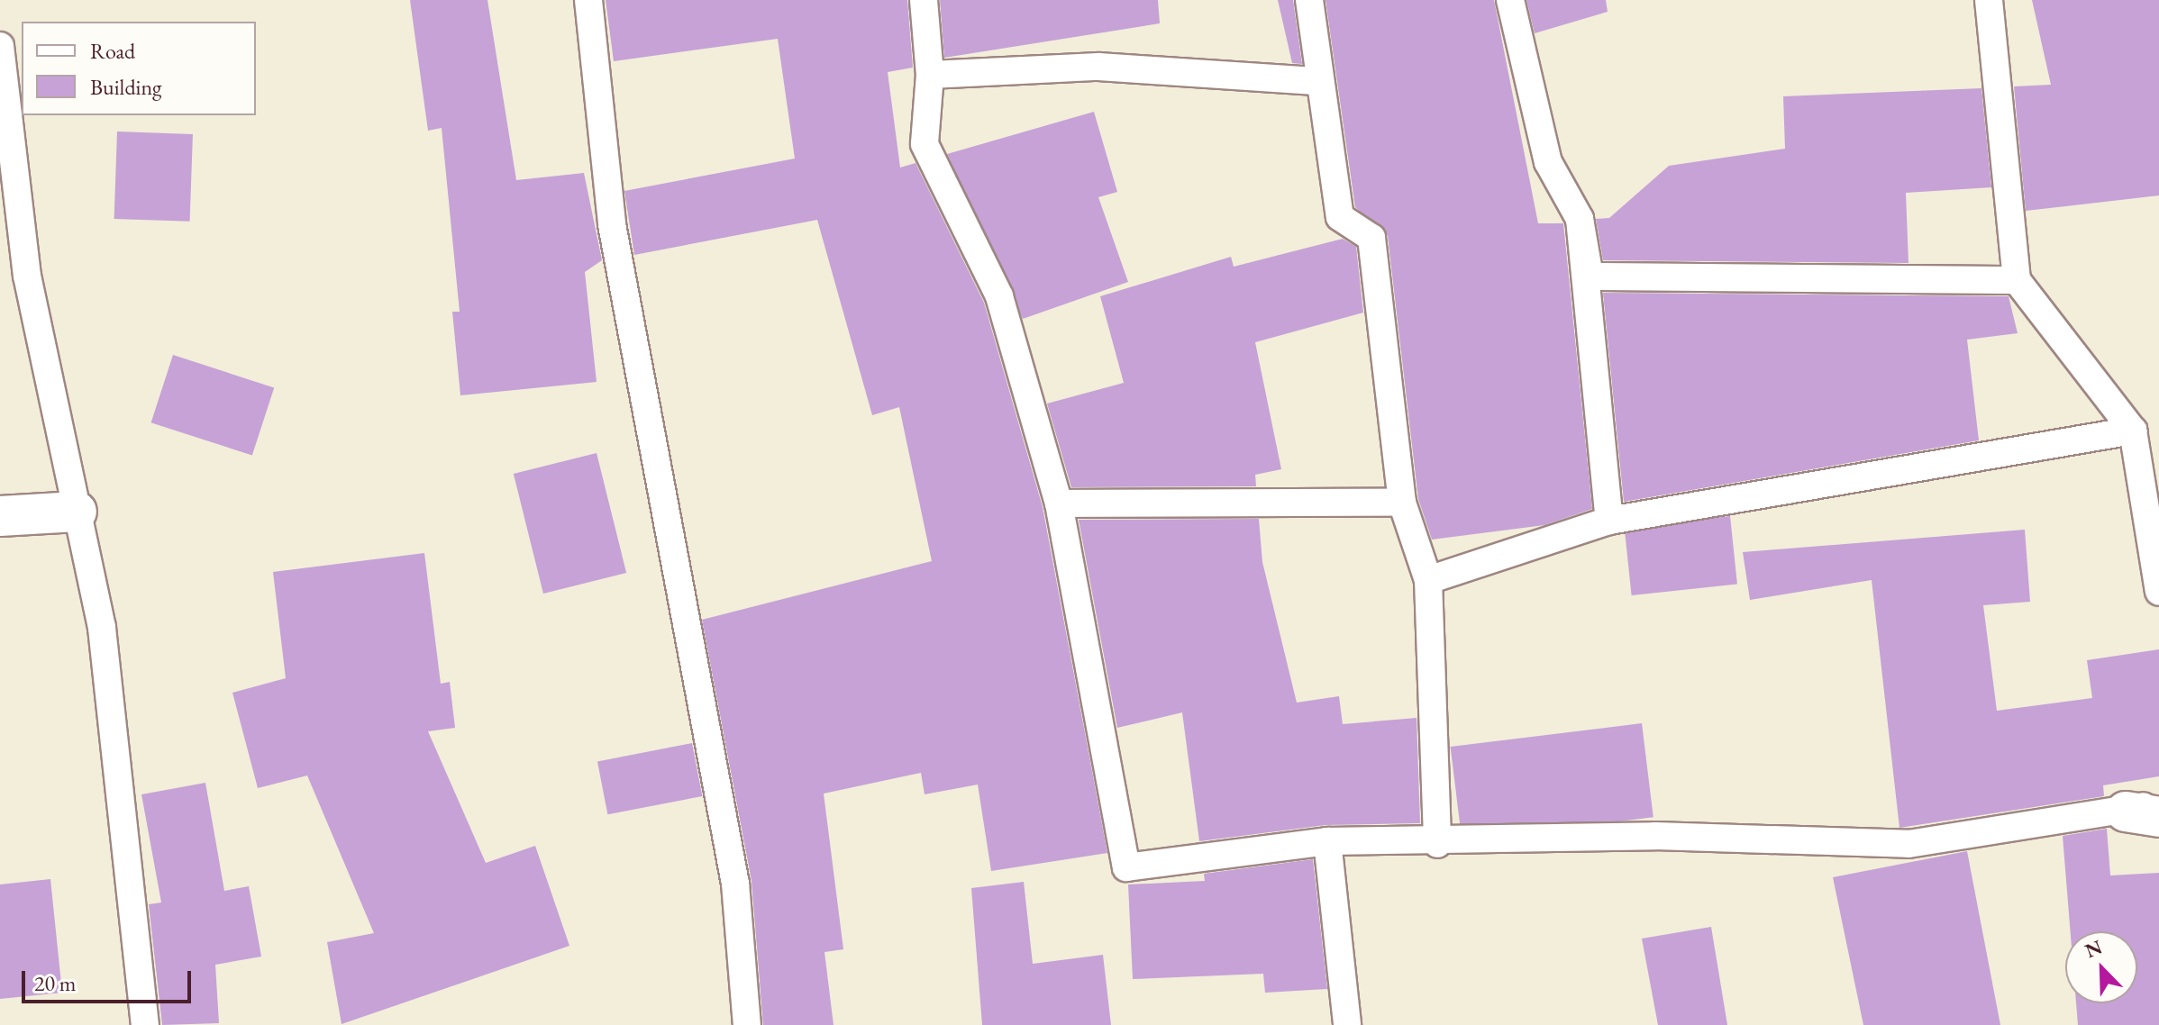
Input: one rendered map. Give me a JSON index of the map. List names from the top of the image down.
{
  "legend": ["Road", "Building"],
  "scale_bar": "20 m",
  "north": "top left"
}
